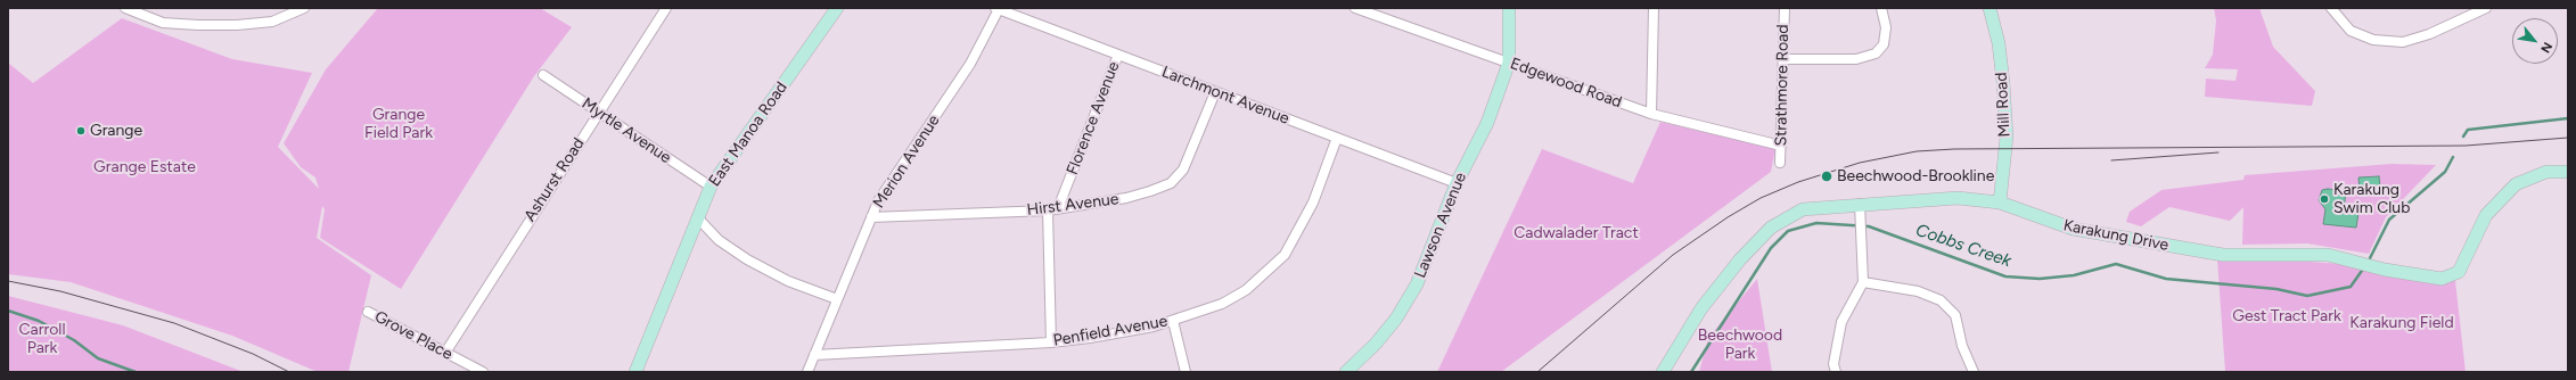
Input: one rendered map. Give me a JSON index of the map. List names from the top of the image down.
{
  "streets": {
    "street": [
      "Edgewood Road",
      "Strathmore Road",
      "Larchmont Avenue",
      "Mill Road",
      "Florence Avenue",
      "Myrtle Avenue",
      "East Manoa Road",
      "Merion Avenue",
      "Ashurst Road",
      "Hirst Avenue",
      "Lawson Avenue",
      "Karakung Drive",
      "Penfield Avenue",
      "Grove Place"
    ]
  },
  "crossings": [
    ["Edgewood Road", "Strathmore Road"],
    ["Edgewood Road", "Lawson Avenue"],
    ["Larchmont Avenue", "Florence Avenue"],
    ["Larchmont Avenue", "Merion Avenue"],
    ["Larchmont Avenue", "Hirst Avenue"],
    ["Larchmont Avenue", "Lawson Avenue"],
    ["Larchmont Avenue", "Penfield Avenue"],
    ["Mill Road", "Karakung Drive"],
    ["Florence Avenue", "Hirst Avenue"],
    ["Myrtle Avenue", "East Manoa Road"],
    ["Myrtle Avenue", "Ashurst Road"],
    ["Merion Avenue", "Hirst Avenue"],
    ["Merion Avenue", "Penfield Avenue"],
    ["Ashurst Road", "Grove Place"]
  ],
  "water": ["Cobbs Creek"],
  "parks": [
    "Grange Field Park",
    "Grange Estate",
    "Cadwalader Tract",
    "Gest Tract Park",
    "Karakung Field",
    "Carroll Park",
    "Beechwood Park"
  ],
  "places": ["Grange", "Beechwood-Brookline", "Karakung Swim Club"],
  "north": "bottom right"
}
